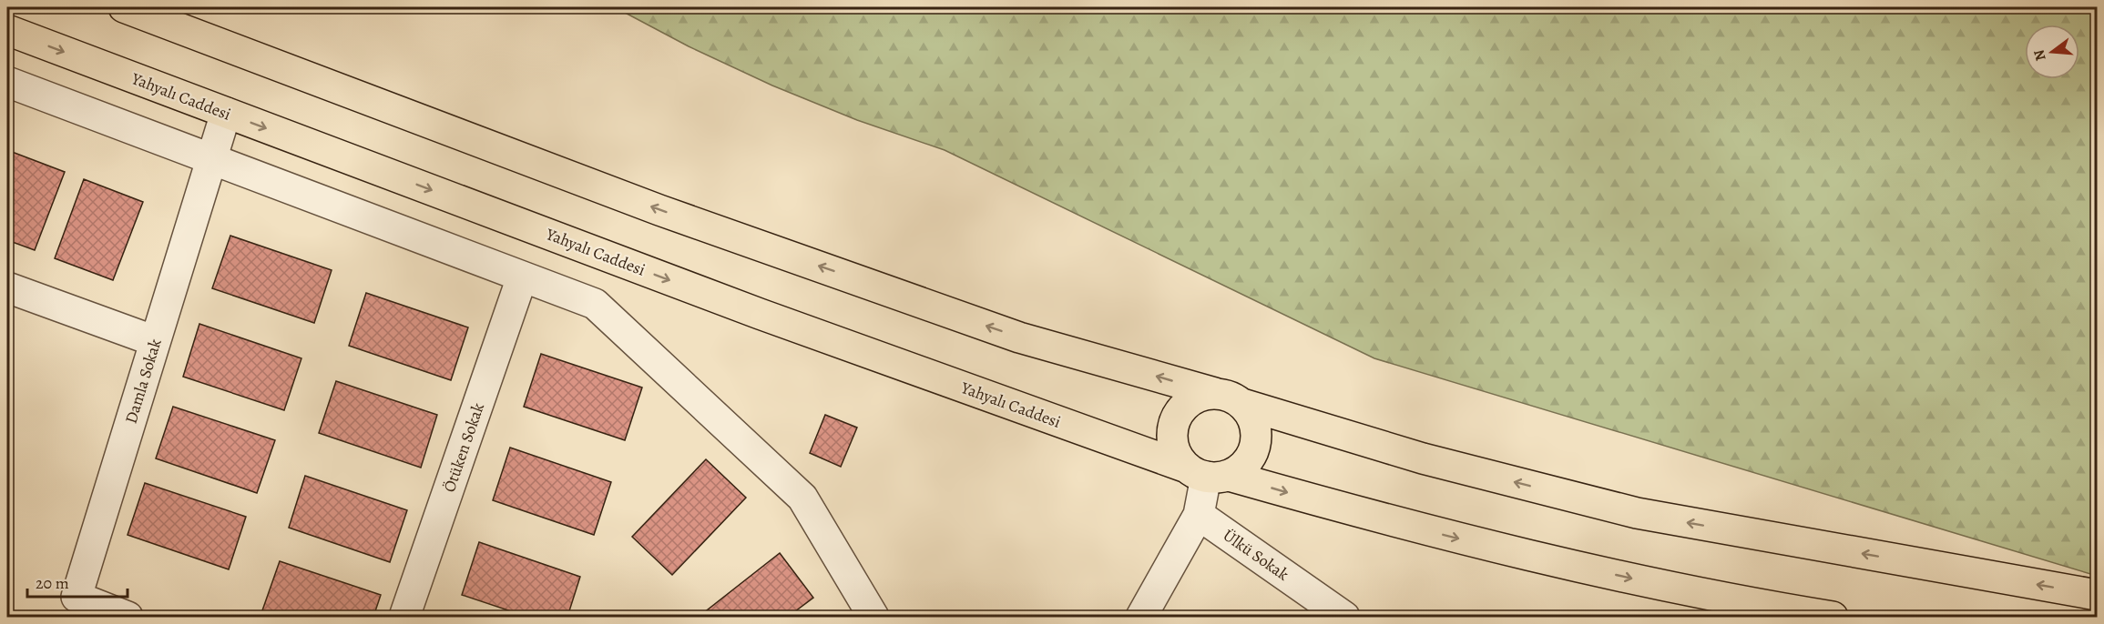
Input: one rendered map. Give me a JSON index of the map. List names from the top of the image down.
{
  "streets": {
    "main road": ["Yahyalı Caddesi"],
    "street": ["Damla Sokak", "Ötüken Sokak", "Ülkü Sokak"]
  },
  "crossings": [
    ["Yahyalı Caddesi", "Damla Sokak"]
  ],
  "scale_bar": "20 m",
  "north": "left"
}
